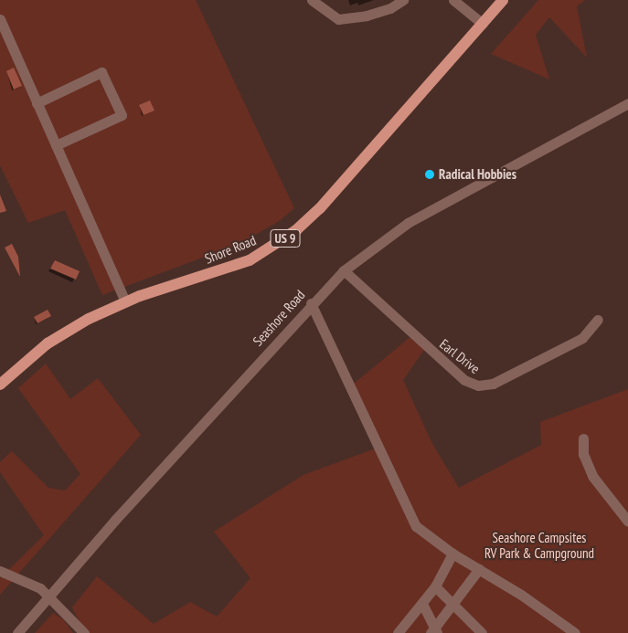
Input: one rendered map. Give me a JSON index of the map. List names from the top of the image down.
{
  "streets": {
    "main road": ["US 9", "Shore Road"],
    "street": ["Seashore Road", "Earl Drive"]
  },
  "crossings": [
    ["Seashore Road", "Earl Drive"]
  ],
  "parks": ["Seashore Campsites RV Park & Campground"],
  "places": ["Radical Hobbies"]
}
